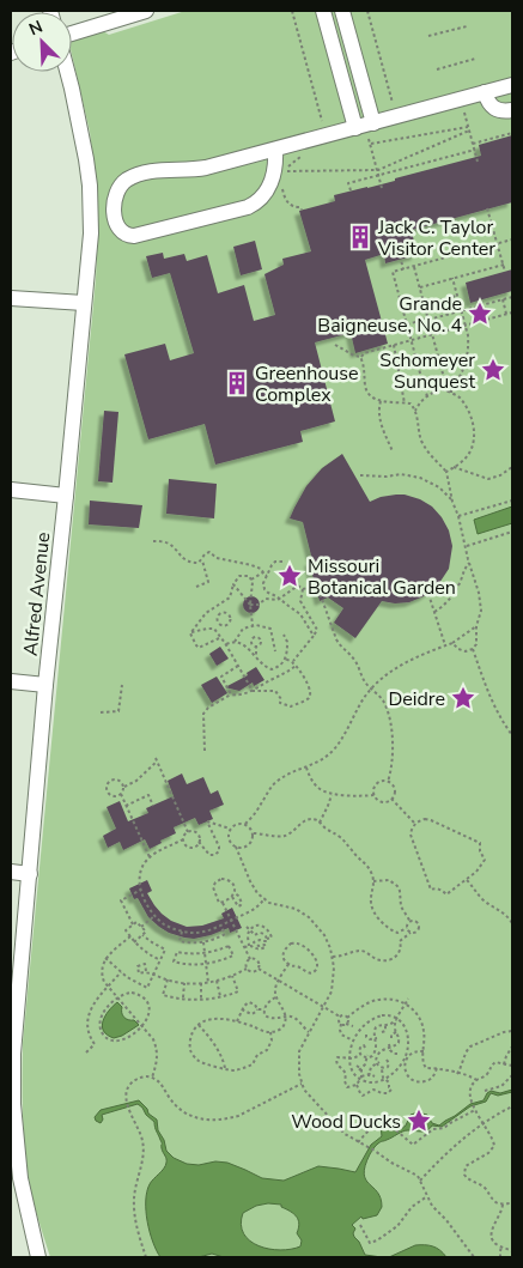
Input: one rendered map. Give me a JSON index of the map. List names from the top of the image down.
{
  "streets": {
    "street": ["Alfred Avenue"]
  },
  "places": {
    "building": ["Jack C. Taylor Visitor Center", "Greenhouse Complex"],
    "place": [
      "Grande Baigneuse, No. 4",
      "Schomeyer Sunquest",
      "Missouri Botanical Garden",
      "Deidre",
      "Wood Ducks"
    ]
  },
  "north": "top left"
}
